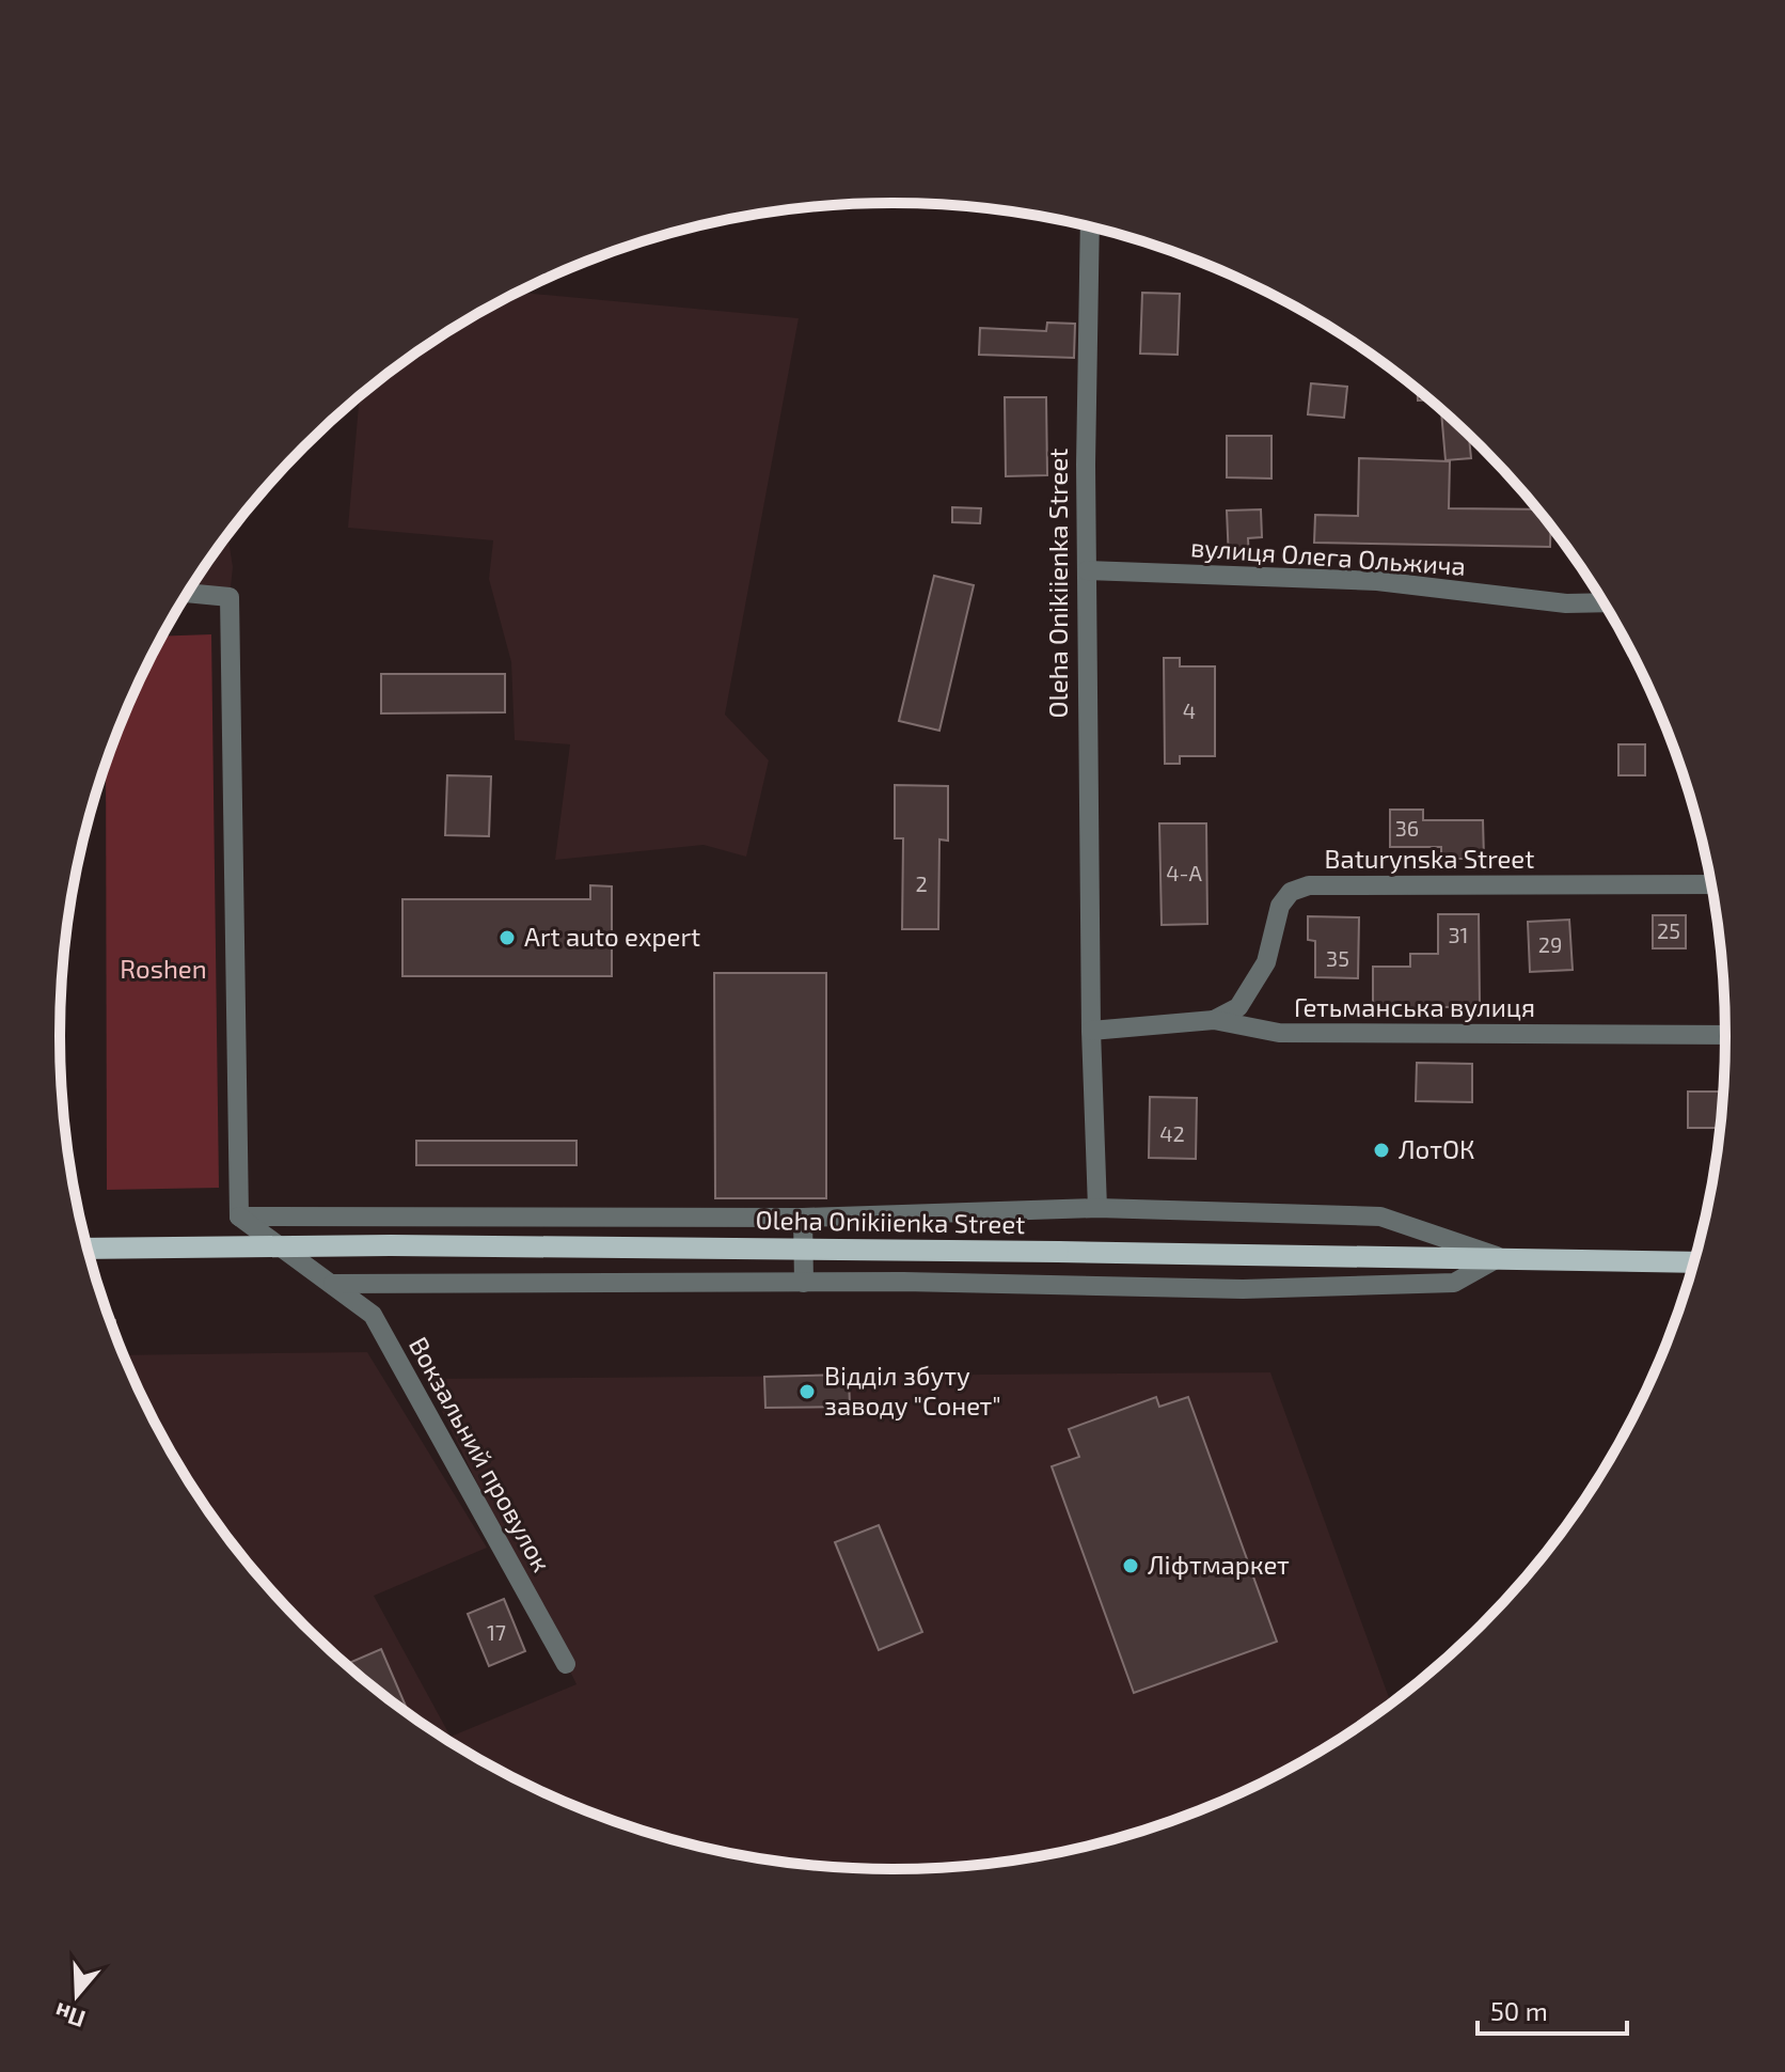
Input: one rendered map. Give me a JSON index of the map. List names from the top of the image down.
{
  "streets": {
    "main road": ["Oleha Onikiienka Street"],
    "street": [
      "вулиця Олега Ольжича",
      "Baturynska Street",
      "Гетьманська вулиця",
      "Вокзальний провулок"
    ]
  },
  "crossings": [
    ["вулиця Олега Ольжича", "Oleha Onikiienka Street"],
    ["Oleha Onikiienka Street", "Гетьманська вулиця"],
    ["Baturynska Street", "Гетьманська вулиця"]
  ],
  "parks": ["Roshen"],
  "places": [
    "Art auto expert",
    "ЛотОК",
    "Відділ збуту заводу \"Сонет\"",
    "Ліфтмаркет"
  ],
  "house_numbers": [
    "4",
    "36",
    "4-А",
    "2",
    "25",
    "31",
    "29",
    "35",
    "42",
    "17"
  ],
  "scale_bar": "50 m",
  "north": "bottom"
}
